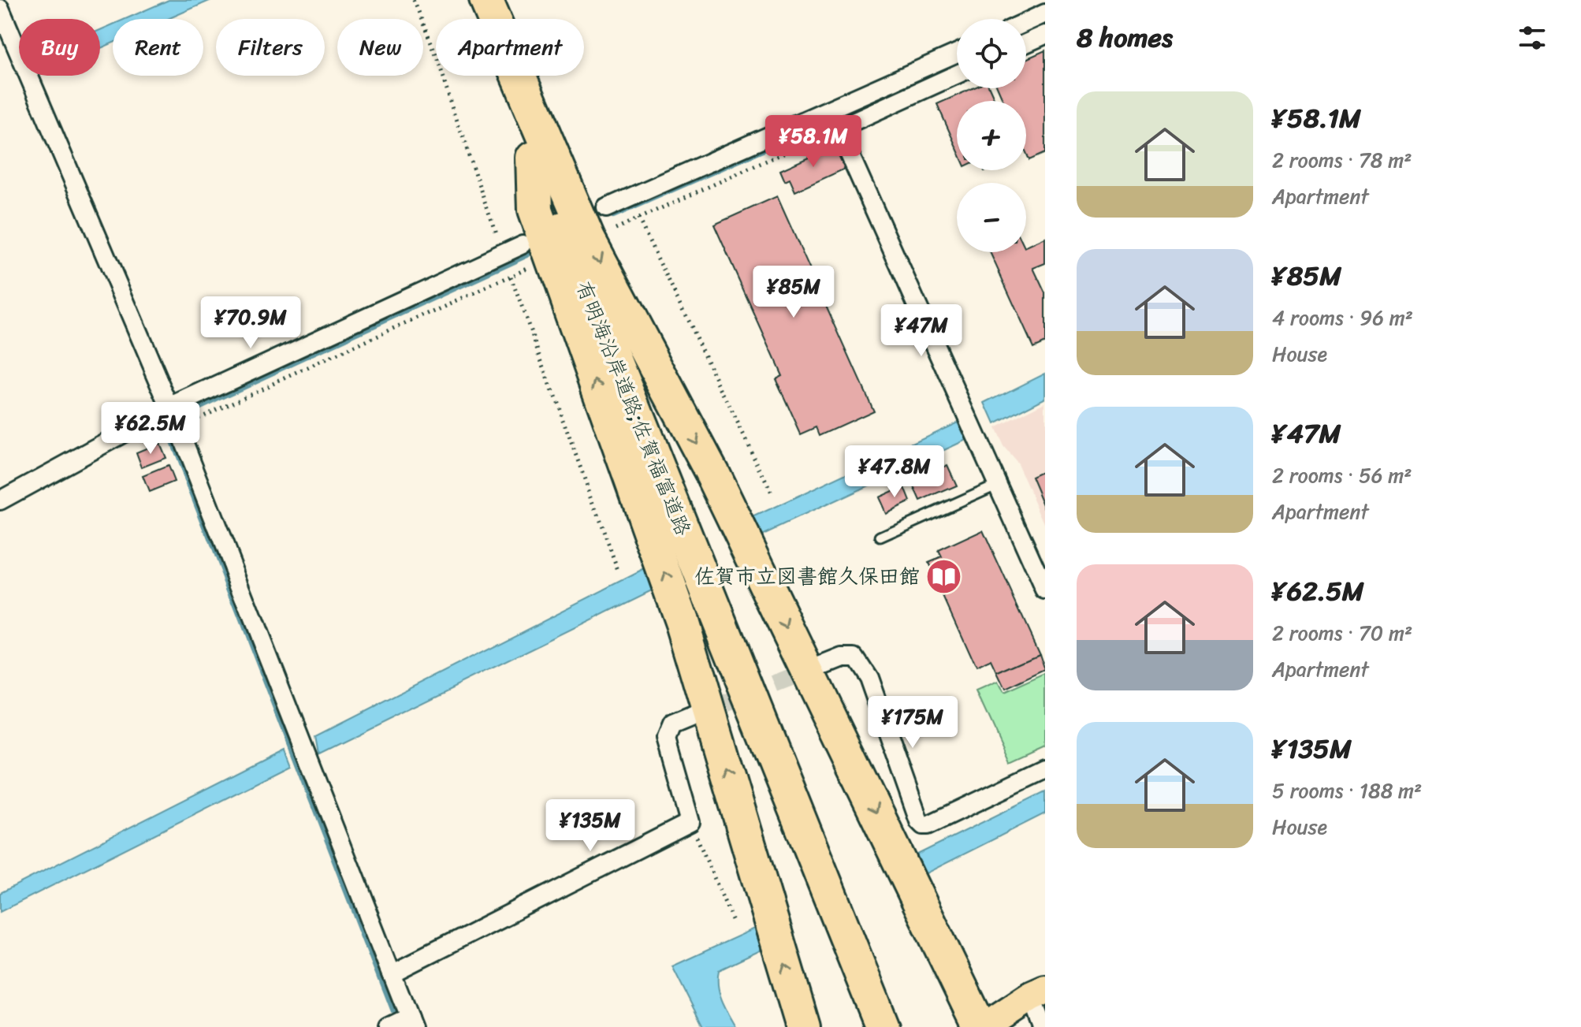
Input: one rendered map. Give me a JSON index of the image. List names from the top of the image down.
{
  "streets": {
    "highway": ["有明海沿岸道路;佐賀福富道路"]
  },
  "places": {
    "library": ["佐賀市立図書館久保田館"]
  },
  "page": {
    "heading": "8 homes",
    "map_buttons": ["+", "−"],
    "chip": [
      "Buy",
      "Rent",
      "Filters",
      "New",
      "Apartment"
    ],
    "list": [
      {
        "name": "¥58.1M",
        "note": "2 rooms · 78 m² · Apartment"
      },
      {
        "name": "¥85M",
        "note": "4 rooms · 96 m² · House"
      },
      {
        "name": "¥47M",
        "note": "2 rooms · 56 m² · Apartment"
      },
      {
        "name": "¥62.5M",
        "note": "2 rooms · 70 m² · Apartment"
      },
      {
        "name": "¥135M",
        "note": "5 rooms · 188 m² · House"
      }
    ],
    "price": [
      "¥58.1M",
      "¥85M",
      "¥70.9M",
      "¥47M",
      "¥62.5M",
      "¥47.8M",
      "¥175M",
      "¥135M"
    ]
  }
}
